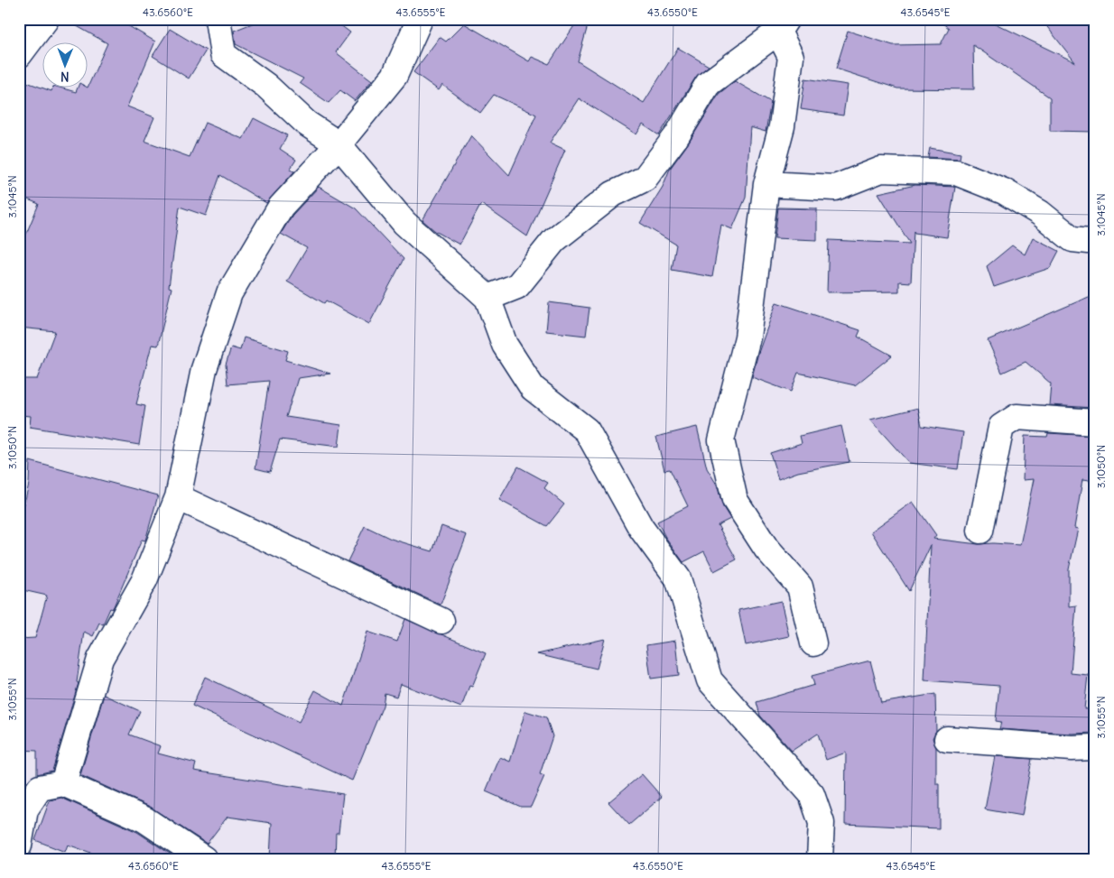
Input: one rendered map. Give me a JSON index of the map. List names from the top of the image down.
{
  "north": "bottom",
  "coordinates": [
    "43.6560°E",
    "43.6555°E",
    "43.6550°E",
    "43.6545°E",
    "3.1045°N",
    "3.1050°N",
    "3.1055°N"
  ]
}
